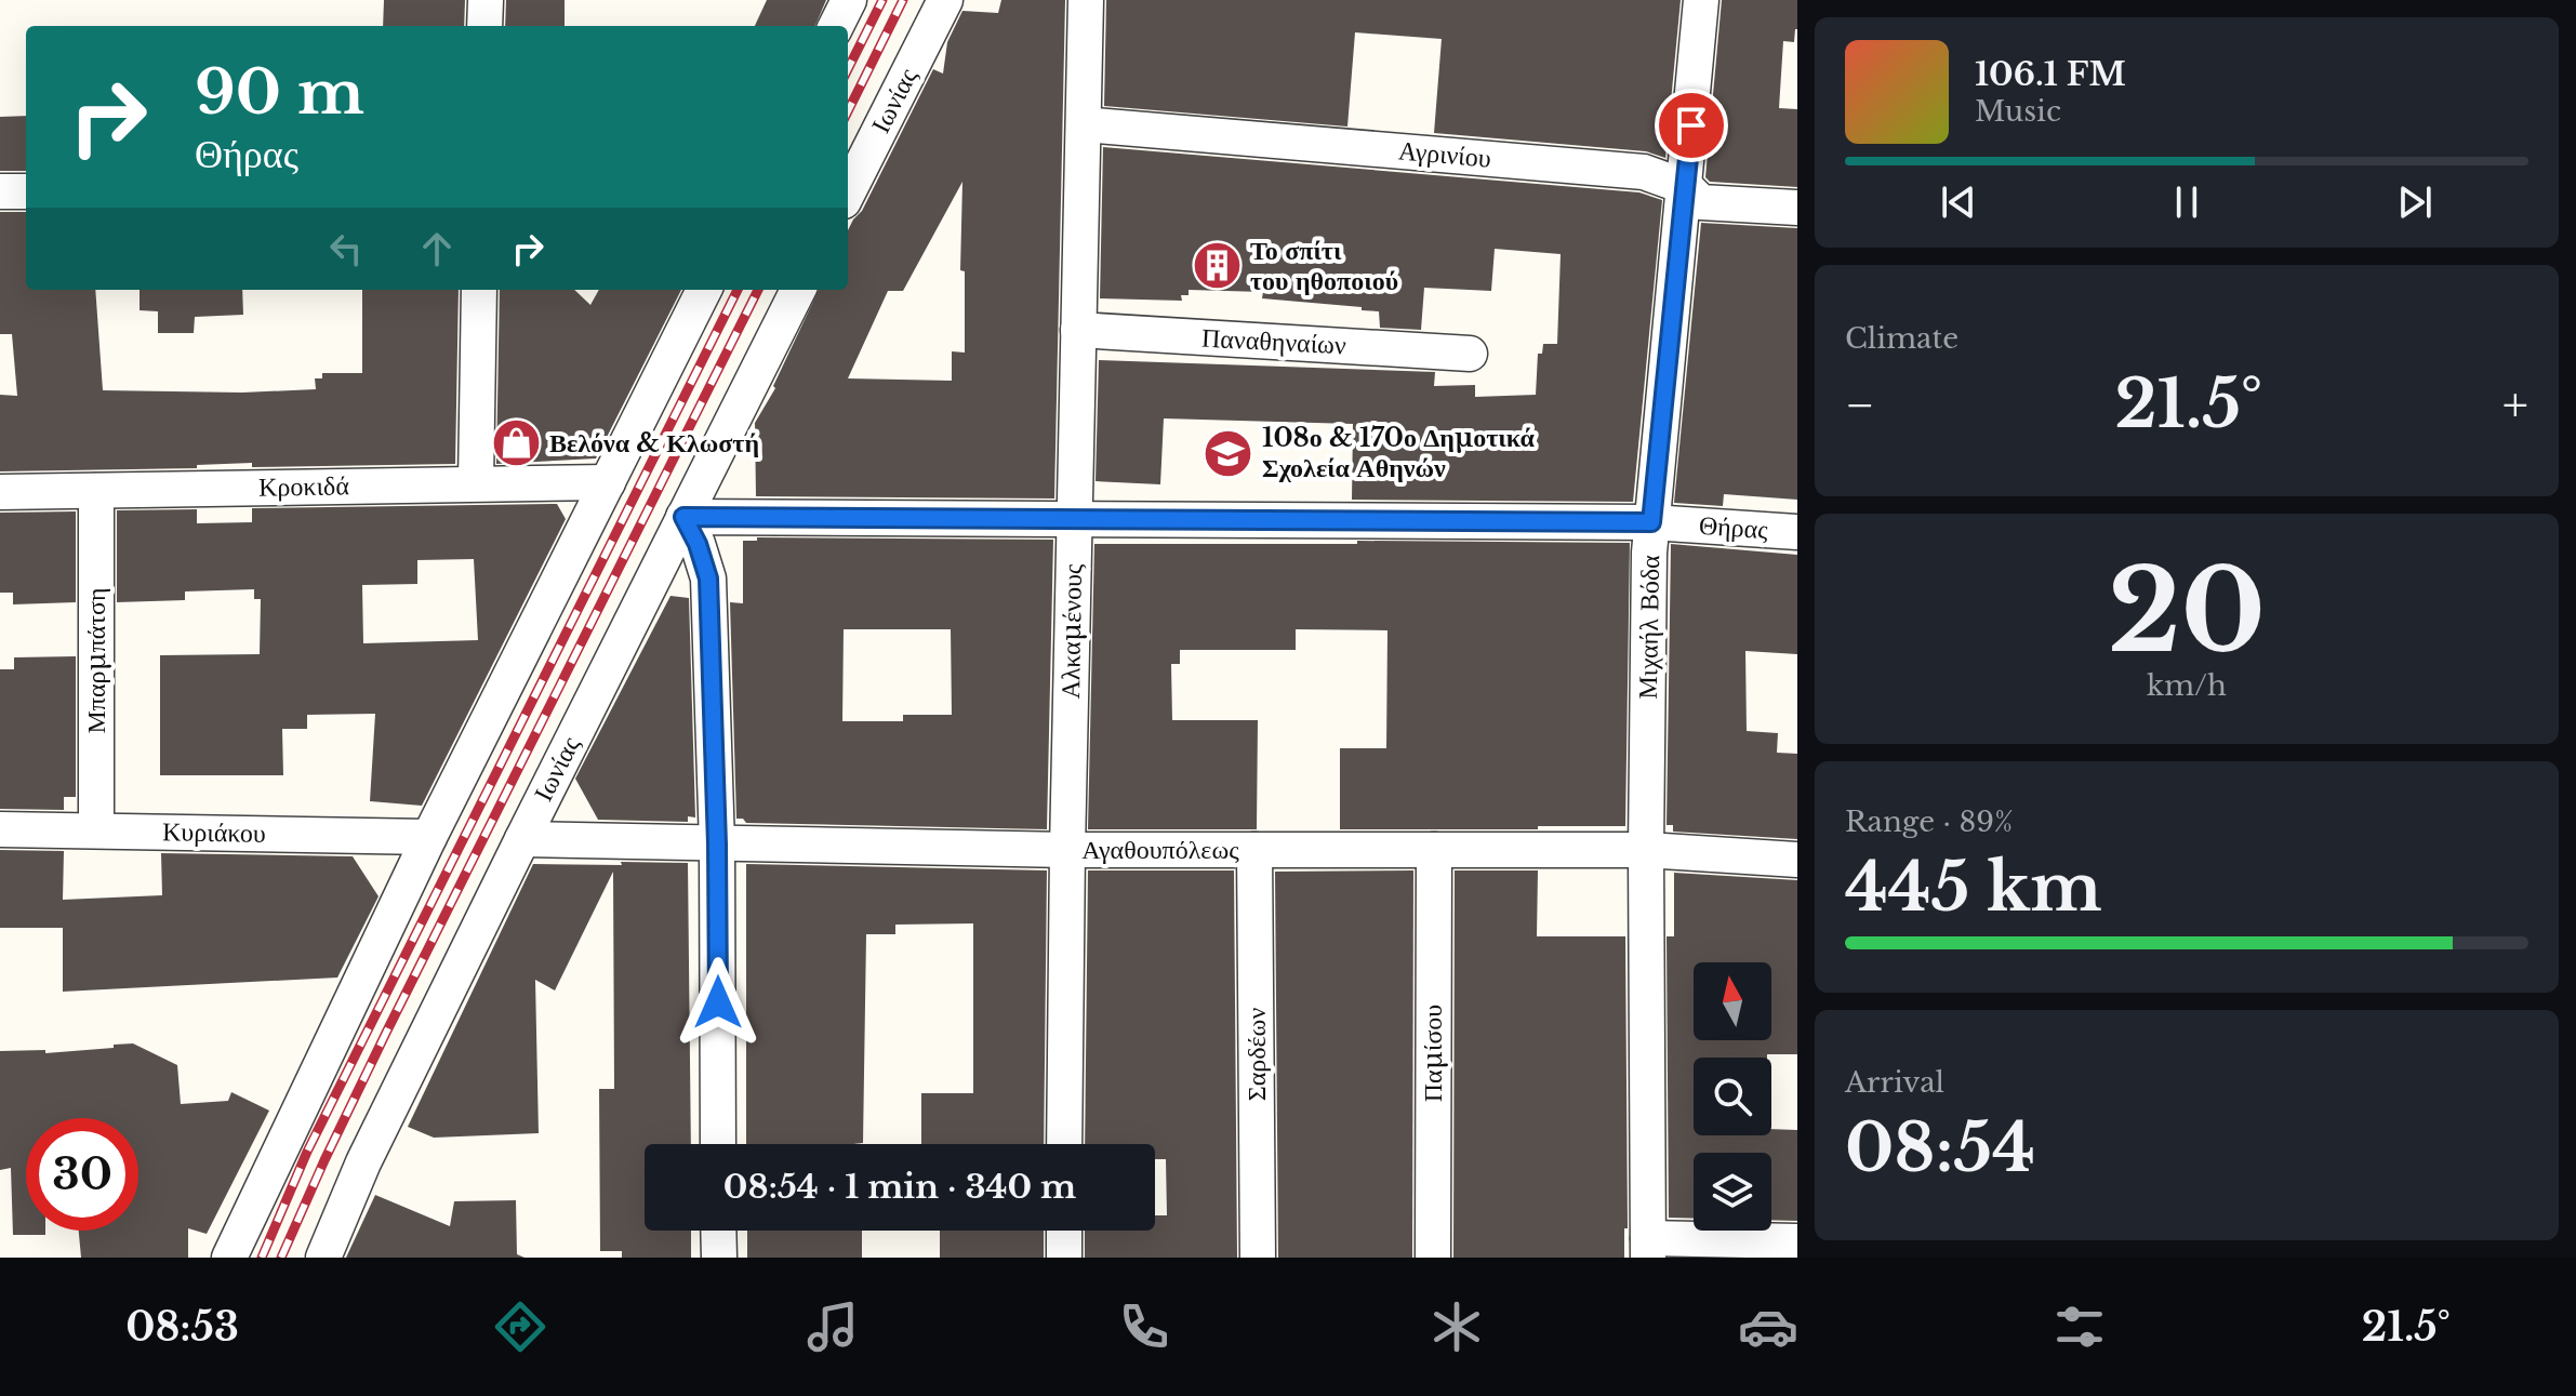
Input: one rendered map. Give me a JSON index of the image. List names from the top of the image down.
{
  "streets": {
    "street": [
      "Ιωνίας",
      "Αγρινίου",
      "Παναθηναίων",
      "Κροκιδά",
      "Θήρας",
      "Μιχαήλ Βόδα",
      "Αλκαμένους",
      "Μπαρμπάτση",
      "Κυριάκου",
      "Αγαθουπόλεως",
      "Παμίσου",
      "Σαρδέων"
    ]
  },
  "crossings": [
    ["Ιωνίας", "Θήρας"],
    ["Ιωνίας", "Αγαθουπόλεως"],
    ["Αγρινίου", "Μιχαήλ Βόδα"],
    ["Αγρινίου", "Αλκαμένους"],
    ["Παναθηναίων", "Αλκαμένους"],
    ["Κροκιδά", "Μπαρμπάτση"],
    ["Θήρας", "Μιχαήλ Βόδα"],
    ["Θήρας", "Αλκαμένους"],
    ["Μιχαήλ Βόδα", "Αγαθουπόλεως"],
    ["Αλκαμένους", "Αγαθουπόλεως"],
    ["Μπαρμπάτση", "Κυριάκου"],
    ["Αγαθουπόλεως", "Παμίσου"],
    ["Αγαθουπόλεως", "Σαρδέων"]
  ],
  "places": {
    "building": ["Το σπίτι του ηθοποιού"],
    "shop": ["Βελόνα & Κλωστή"],
    "school or university": ["108ο & 170ο Δημοτικά Σχολεία Αθηνών"]
  },
  "north": "top",
  "page": {
    "turn": ["90 m", "Θήρας"],
    "song": ["106.1 FM", "Music"],
    "tile": [
      "Climate",
      ["20", "km/h"],
      ["Range · 89%", "445 km"],
      ["Arrival", "08:54"]
    ],
    "heat": ["−", "21.5°", "+"],
    "limit": "30",
    "trip": "08:54 · 1 min · 340 m",
    "tabs": ["08:53", "21.5°"]
  }
}
